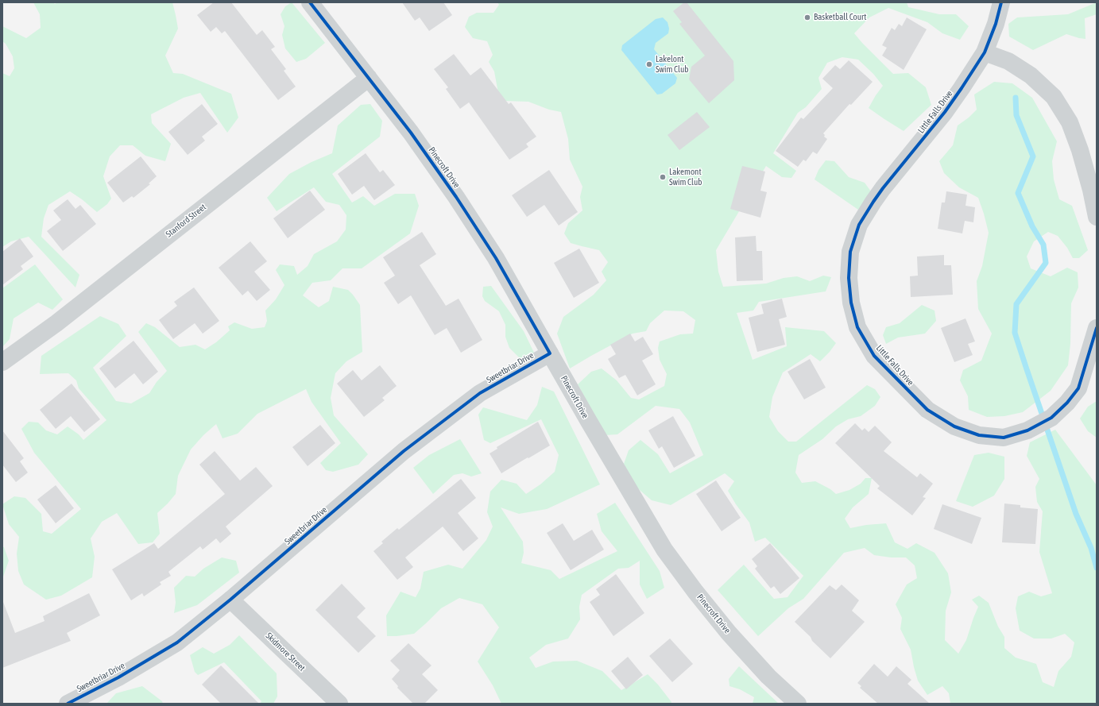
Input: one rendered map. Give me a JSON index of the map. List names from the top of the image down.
{
  "streets": {
    "street": [
      "Little Falls Drive",
      "Pinecroft Drive",
      "Stanford Street",
      "Sweetbriar Drive",
      "Skidmore Street"
    ]
  },
  "crossings": [
    ["Pinecroft Drive", "Stanford Street"],
    ["Pinecroft Drive", "Sweetbriar Drive"],
    ["Sweetbriar Drive", "Skidmore Street"]
  ],
  "places": ["Basketball Court", "Lakelont Swim Club", "Lakemont Swim Club"]
}
